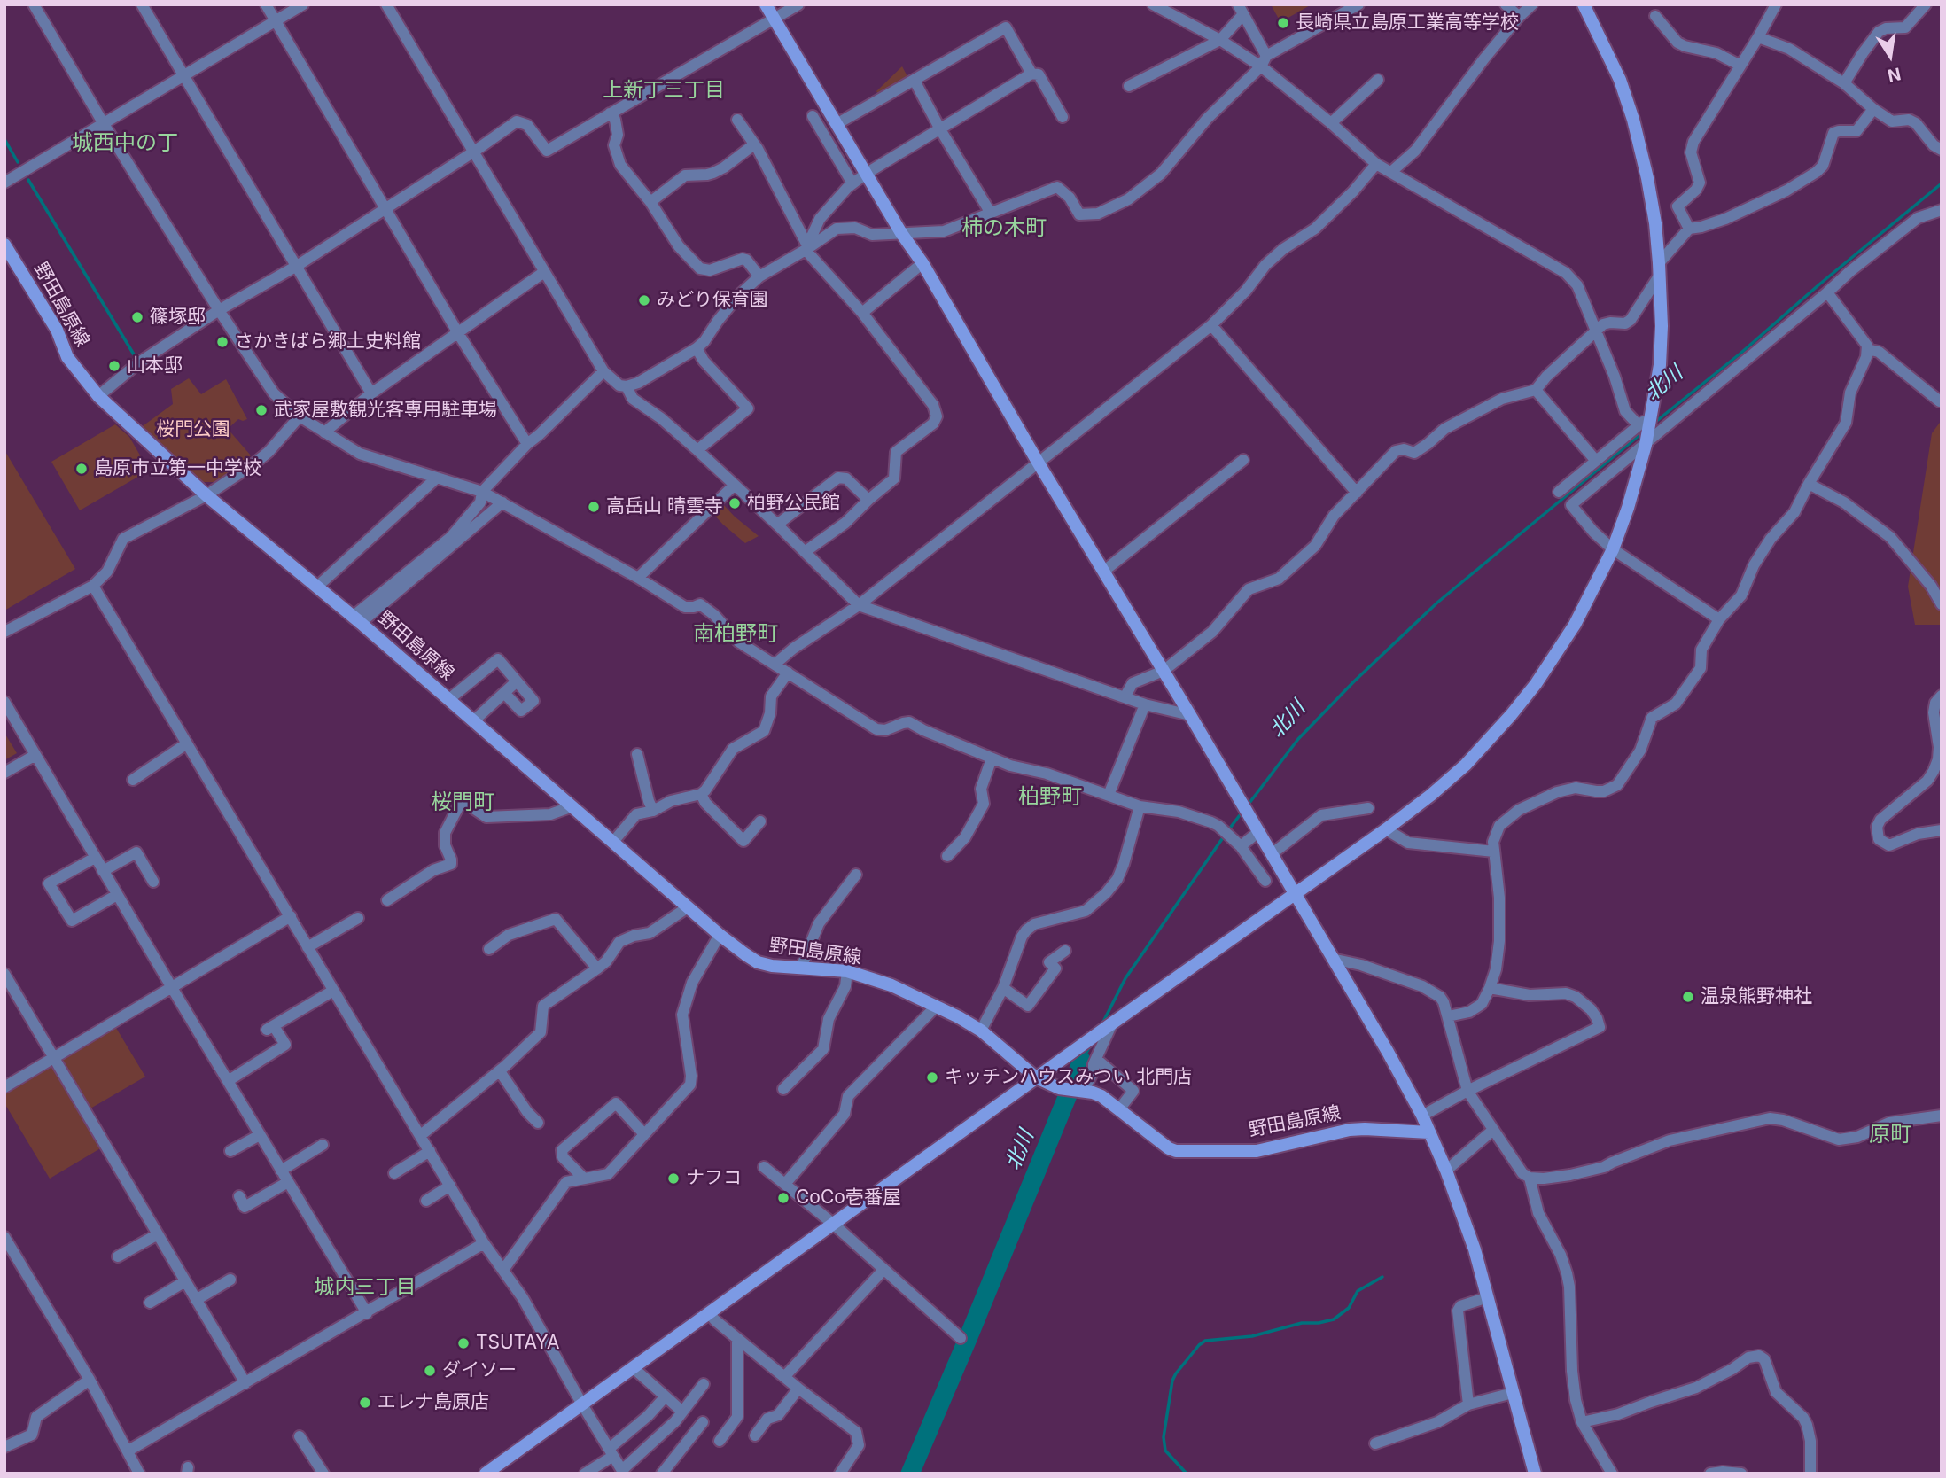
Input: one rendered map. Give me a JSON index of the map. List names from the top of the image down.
{
  "streets": {
    "street": ["野田島原線"]
  },
  "districts": [
    "上新丁三丁目",
    "城西中の丁",
    "柿の木町",
    "南柏野町",
    "柏野町",
    "桜門町",
    "原町",
    "城内三丁目"
  ],
  "water": ["北川"],
  "parks": ["桜門公園"],
  "places": [
    "長崎県立島原工業高等学校",
    "みどり保育園",
    "篠塚邸",
    "さかきばら郷土史料館",
    "山本邸",
    "武家屋敷観光客専用駐車場",
    "島原市立第一中学校",
    "柏野公民館",
    "高岳山 晴雲寺",
    "温泉熊野神社",
    "キッチンハウスみつい 北門店",
    "ナフコ",
    "CoCo壱番屋",
    "TSUTAYA",
    "ダイソー",
    "エレナ島原店"
  ],
  "north": "bottom"
}
